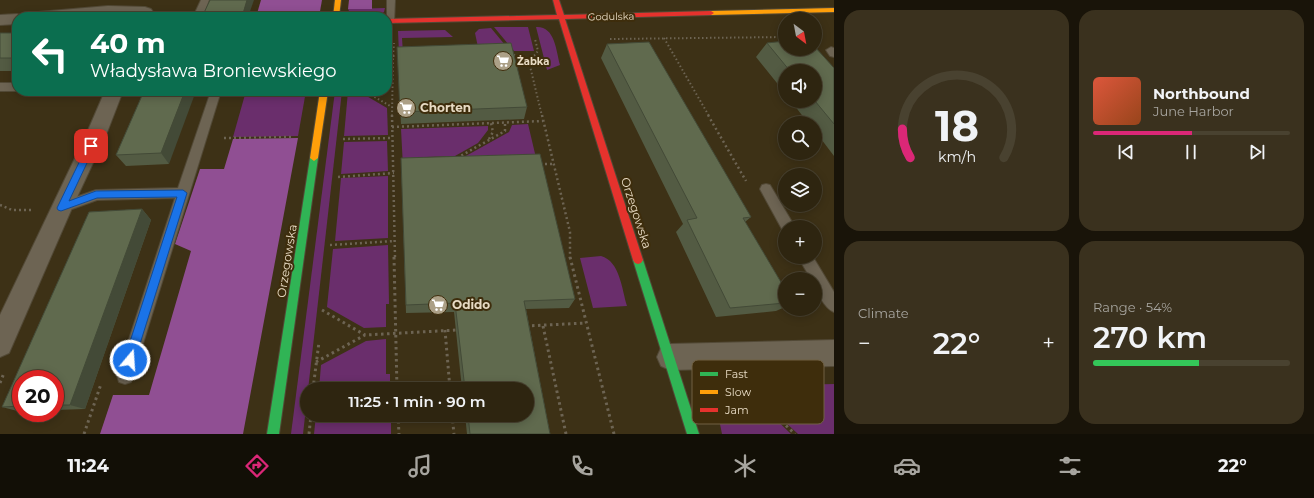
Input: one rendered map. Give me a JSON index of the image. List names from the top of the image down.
{
  "streets": {
    "street": ["Godulska", "Orzegowska"]
  },
  "crossings": [
    ["Godulska", "Orzegowska"]
  ],
  "places": {
    "supermarket": ["Żabka", "Chorten", "Odido"]
  },
  "legend": ["Fast", "Slow", "Jam"],
  "north": "bottom right",
  "page": {
    "map_buttons": ["+", "−"],
    "turn": ["40 m", "Władysława Broniewskiego"],
    "song": ["Northbound", "June Harbor"],
    "tile": [
      "Climate",
      ["Range · 54%", "270 km"]
    ],
    "heat": ["−", "22°", "+"],
    "limit": "20",
    "trip": "11:25 · 1 min · 90 m",
    "tabs": ["11:24", "22°"],
    "gauge": ["18", "km/h"]
  }
}
